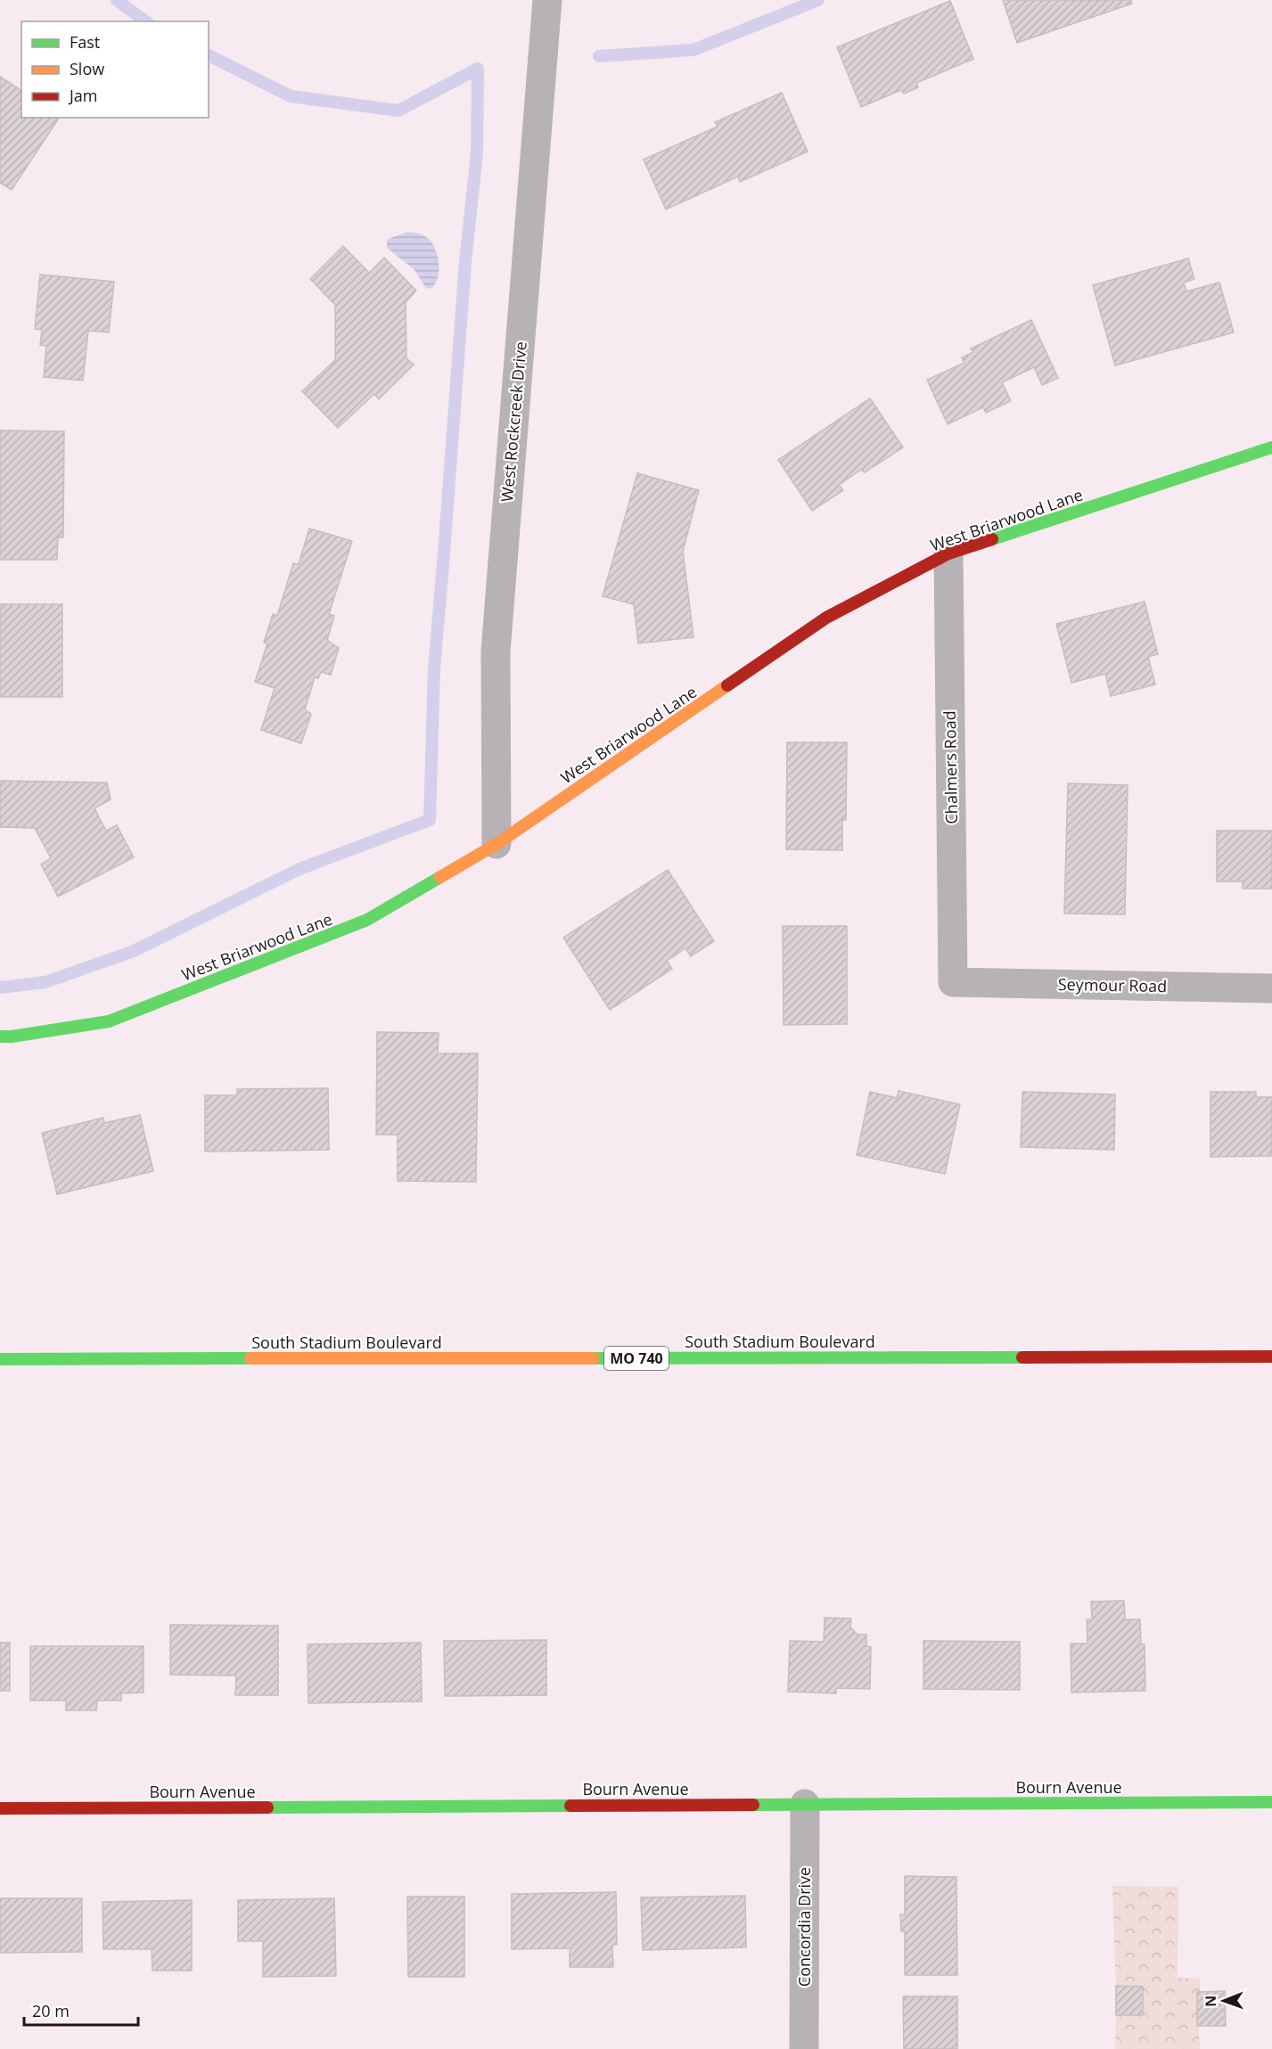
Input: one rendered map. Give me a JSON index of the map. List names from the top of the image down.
{
  "streets": {
    "street": [
      "West Rockcreek Drive",
      "West Briarwood Lane",
      "Chalmers Road",
      "Seymour Road",
      "South Stadium Boulevard",
      "MO 740",
      "Bourn Avenue",
      "Concordia Drive"
    ]
  },
  "crossings": [
    ["West Rockcreek Drive", "West Briarwood Lane"],
    ["West Briarwood Lane", "Chalmers Road"],
    ["Chalmers Road", "Seymour Road"],
    ["Bourn Avenue", "Concordia Drive"]
  ],
  "legend": ["Fast", "Slow", "Jam"],
  "scale_bar": "20 m",
  "north": "left"
}
